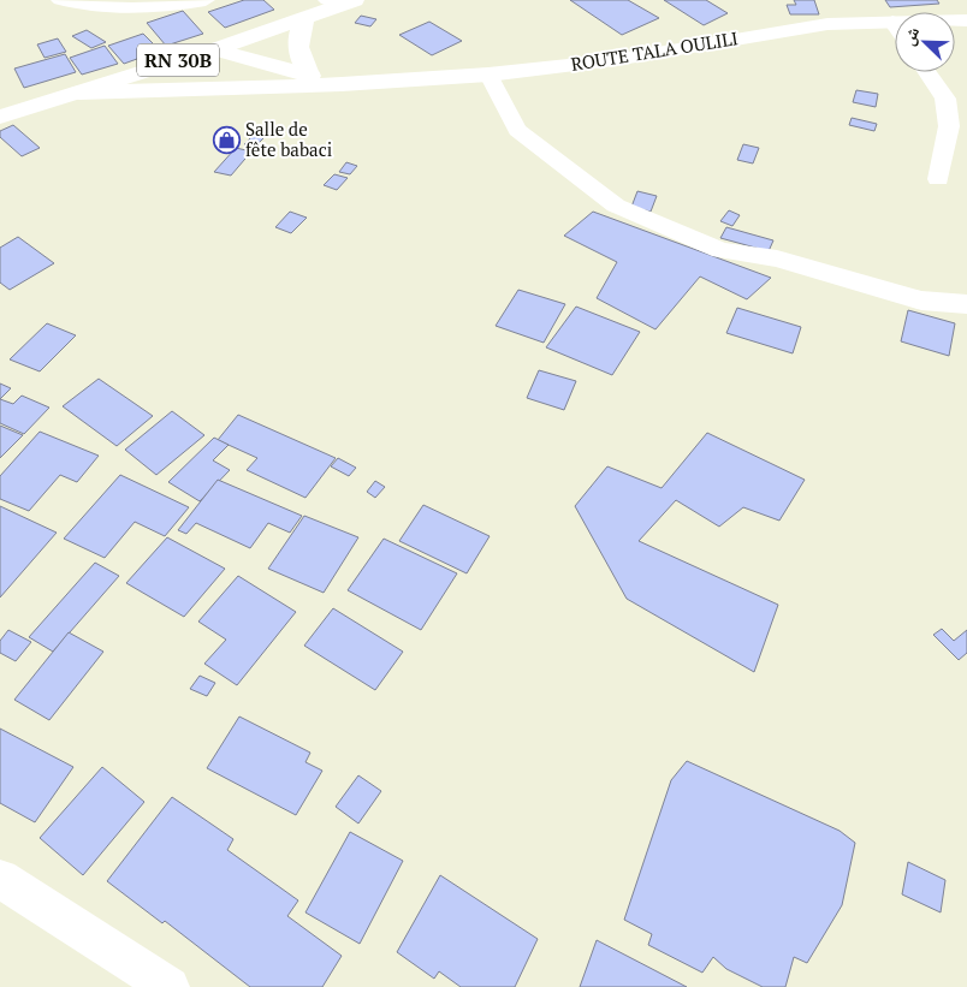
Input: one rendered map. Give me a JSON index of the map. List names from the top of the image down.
{
  "streets": {
    "street": ["ROUTE TALA OULILI", "RN 30B"]
  },
  "crossings": [
    ["ROUTE TALA OULILI", "RN 30B"]
  ],
  "places": {
    "shop": ["Salle de fête babaci"]
  },
  "north": "top left"
}
